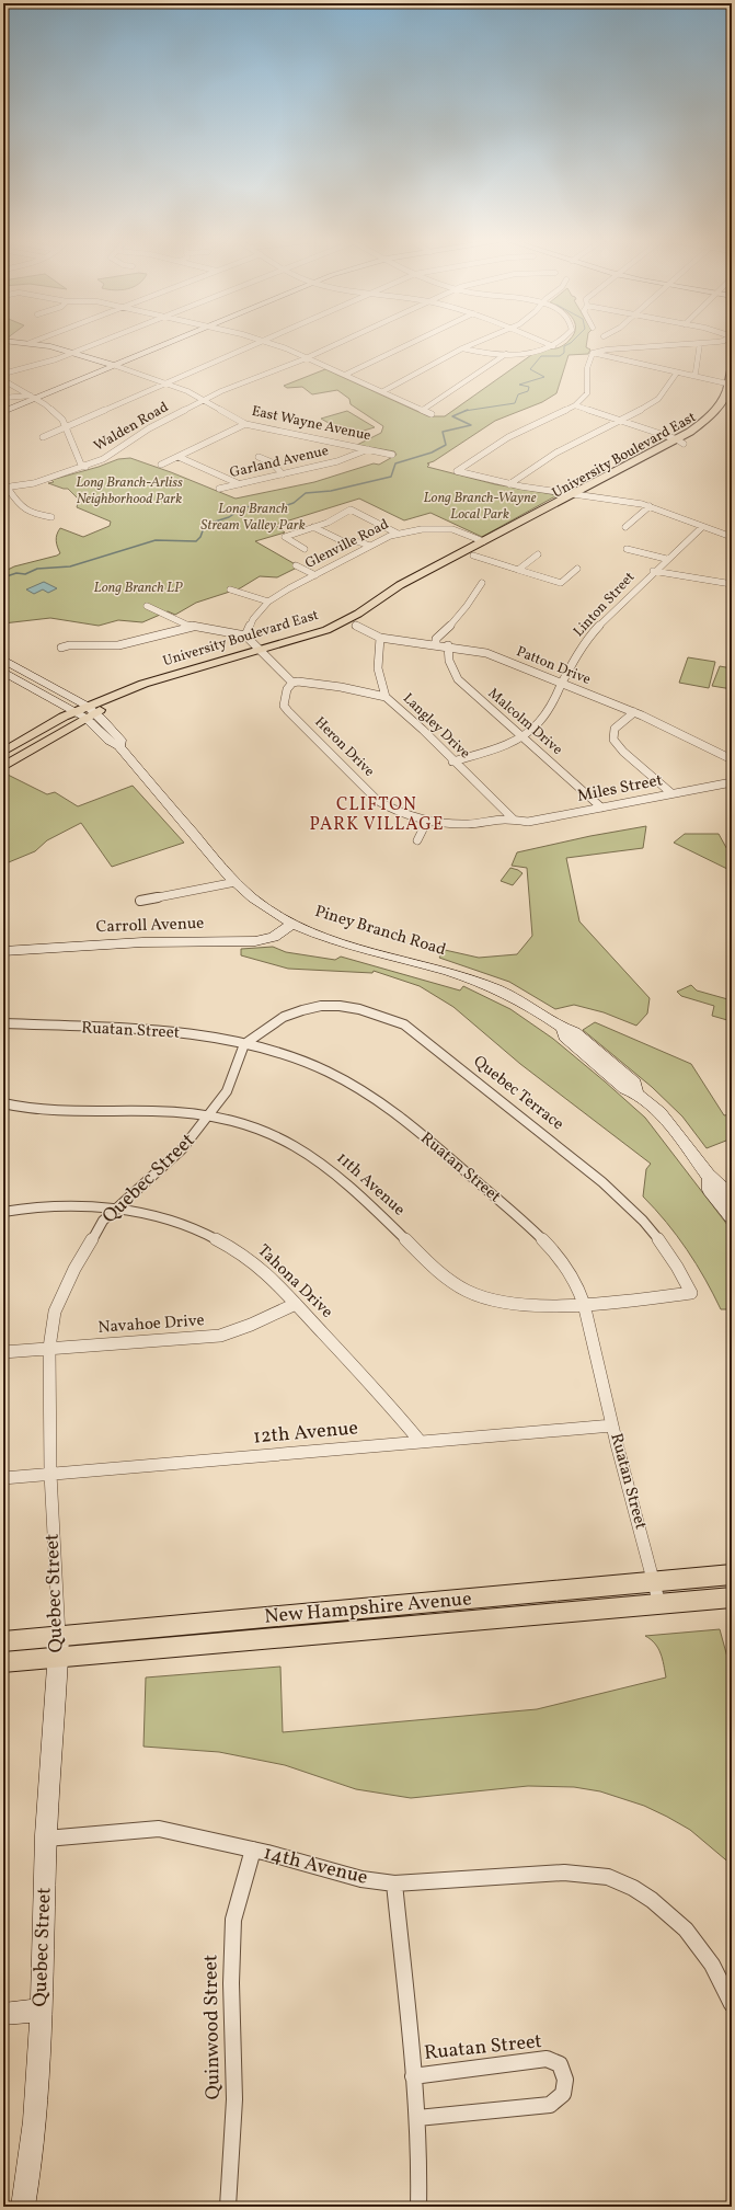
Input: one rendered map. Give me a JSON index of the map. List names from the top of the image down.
{
  "streets": {
    "main road": ["University Boulevard East", "New Hampshire Avenue"],
    "street": [
      "East Wayne Avenue",
      "Walden Road",
      "Garland Avenue",
      "Glenville Road",
      "Linton Street",
      "Patton Drive",
      "Malcolm Drive",
      "Langley Drive",
      "Heron Drive",
      "Miles Street",
      "Carroll Avenue",
      "Piney Branch Road",
      "Ruatan Street",
      "Quebec Terrace",
      "Quebec Street",
      "11th Avenue",
      "Tahona Drive",
      "Navahoe Drive",
      "12th Avenue",
      "14th Avenue",
      "Quinwood Street"
    ]
  },
  "crossings": [
    ["East Wayne Avenue", "Walden Road"],
    ["East Wayne Avenue", "Garland Avenue"],
    ["University Boulevard East", "Glenville Road"],
    ["University Boulevard East", "Patton Drive"],
    ["University Boulevard East", "Piney Branch Road"],
    ["Linton Street", "Patton Drive"],
    ["Linton Street", "Malcolm Drive"],
    ["Linton Street", "Langley Drive"],
    ["Patton Drive", "Malcolm Drive"],
    ["Malcolm Drive", "Miles Street"],
    ["Langley Drive", "Heron Drive"],
    ["Langley Drive", "Miles Street"],
    ["Heron Drive", "Miles Street"],
    ["Carroll Avenue", "Piney Branch Road"],
    ["Ruatan Street", "Quebec Terrace"],
    ["Ruatan Street", "Quebec Street"],
    ["Ruatan Street", "11th Avenue"],
    ["Ruatan Street", "12th Avenue"],
    ["Ruatan Street", "New Hampshire Avenue"],
    ["Ruatan Street", "14th Avenue"],
    ["Quebec Terrace", "Quebec Street"],
    ["Quebec Terrace", "11th Avenue"],
    ["Quebec Street", "11th Avenue"],
    ["Quebec Street", "Tahona Drive"],
    ["Quebec Street", "Navahoe Drive"],
    ["Quebec Street", "12th Avenue"],
    ["Quebec Street", "New Hampshire Avenue"],
    ["Quebec Street", "14th Avenue"],
    ["Tahona Drive", "Navahoe Drive"],
    ["Tahona Drive", "12th Avenue"],
    ["14th Avenue", "Quinwood Street"]
  ],
  "districts": ["CLIFTON PARK VILLAGE"],
  "parks": [
    "Long Branch-Arliss Neighborhood Park",
    "Long Branch-Wayne Local Park",
    "Long Branch Stream Valley Park",
    "Long Branch LP"
  ]
}
